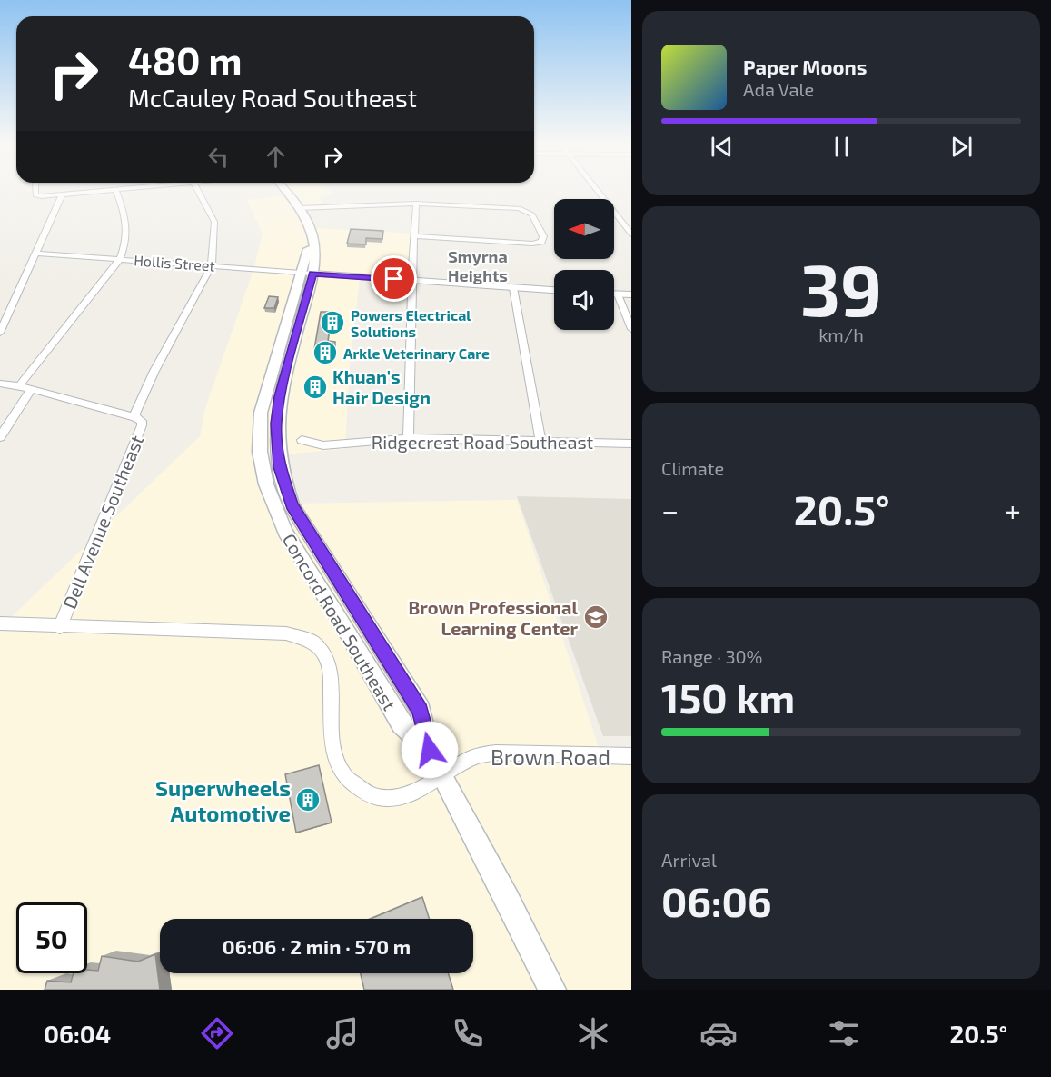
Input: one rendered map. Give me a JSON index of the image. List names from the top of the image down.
{
  "streets": {
    "main road": ["Concord Road Southeast"],
    "street": [
      "Hollis Street",
      "Ridgecrest Road Southeast",
      "Dell Avenue Southeast",
      "Brown Road"
    ]
  },
  "crossings": [
    ["Hollis Street", "Dell Avenue Southeast"],
    ["Hollis Street", "Concord Road Southeast"],
    ["Dell Avenue Southeast", "Brown Road"],
    ["Concord Road Southeast", "Brown Road"]
  ],
  "districts": ["Smyrna Heights"],
  "places": {
    "building": [
      "Powers Electrical Solutions",
      "Arkle Veterinary Care",
      "Khuan's Hair Design",
      "Superwheels Automotive"
    ],
    "school or university": ["Brown Professional Learning Center"]
  },
  "north": "left",
  "page": {
    "turn": ["480 m", "McCauley Road Southeast"],
    "song": ["Paper Moons", "Ada Vale"],
    "tile": [
      ["39", "km/h"],
      "Climate",
      ["Range · 30%", "150 km"],
      ["Arrival", "06:06"]
    ],
    "heat": ["−", "20.5°", "+"],
    "limit": "50",
    "trip": "06:06 · 2 min · 570 m",
    "tabs": ["06:04", "20.5°"]
  }
}
